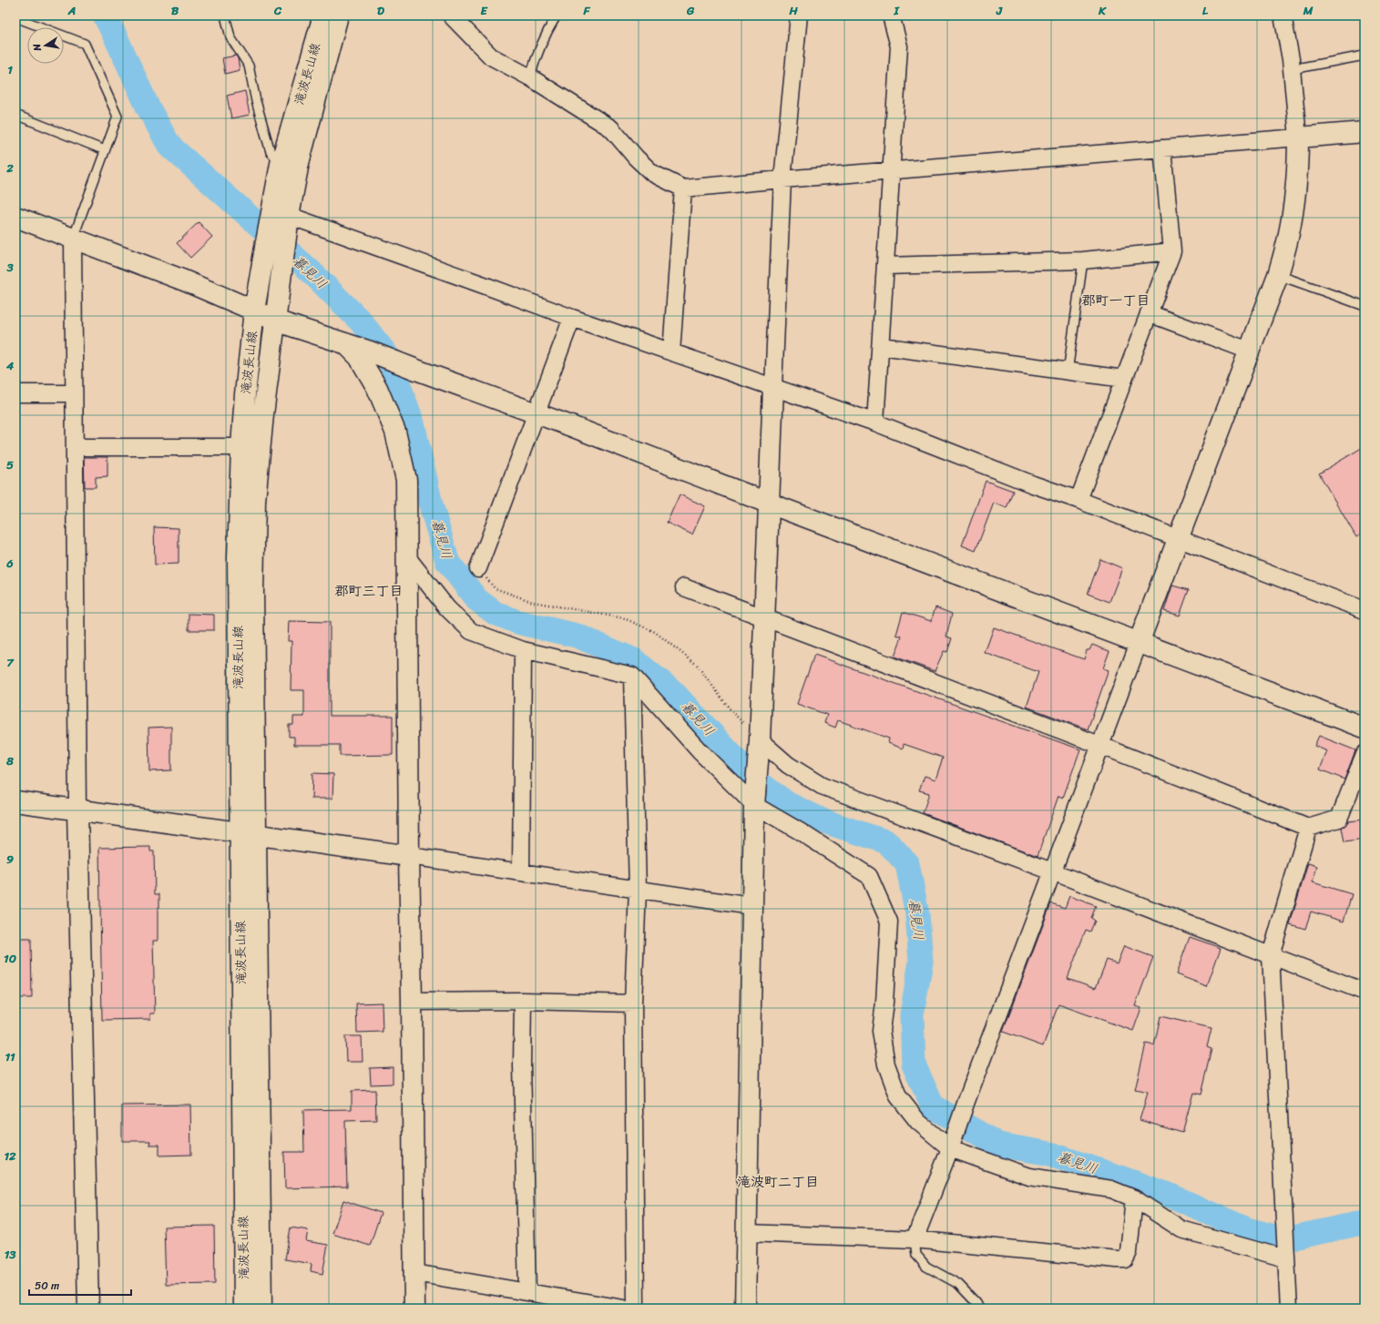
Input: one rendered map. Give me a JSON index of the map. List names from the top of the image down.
{
  "streets": {
    "street": ["滝波長山線"]
  },
  "districts": ["郡町一丁目", "郡町三丁目", "滝波町二丁目"],
  "water": ["暮見川"],
  "scale_bar": "50 m",
  "north": "left",
  "grid": {
    "columns": [
      "A",
      "B",
      "C",
      "D",
      "E",
      "F",
      "G",
      "H",
      "I",
      "J",
      "K",
      "L",
      "M"
    ],
    "rows": [
      "1",
      "2",
      "3",
      "4",
      "5",
      "6",
      "7",
      "8",
      "9",
      "10",
      "11",
      "12",
      "13"
    ]
  }
}
